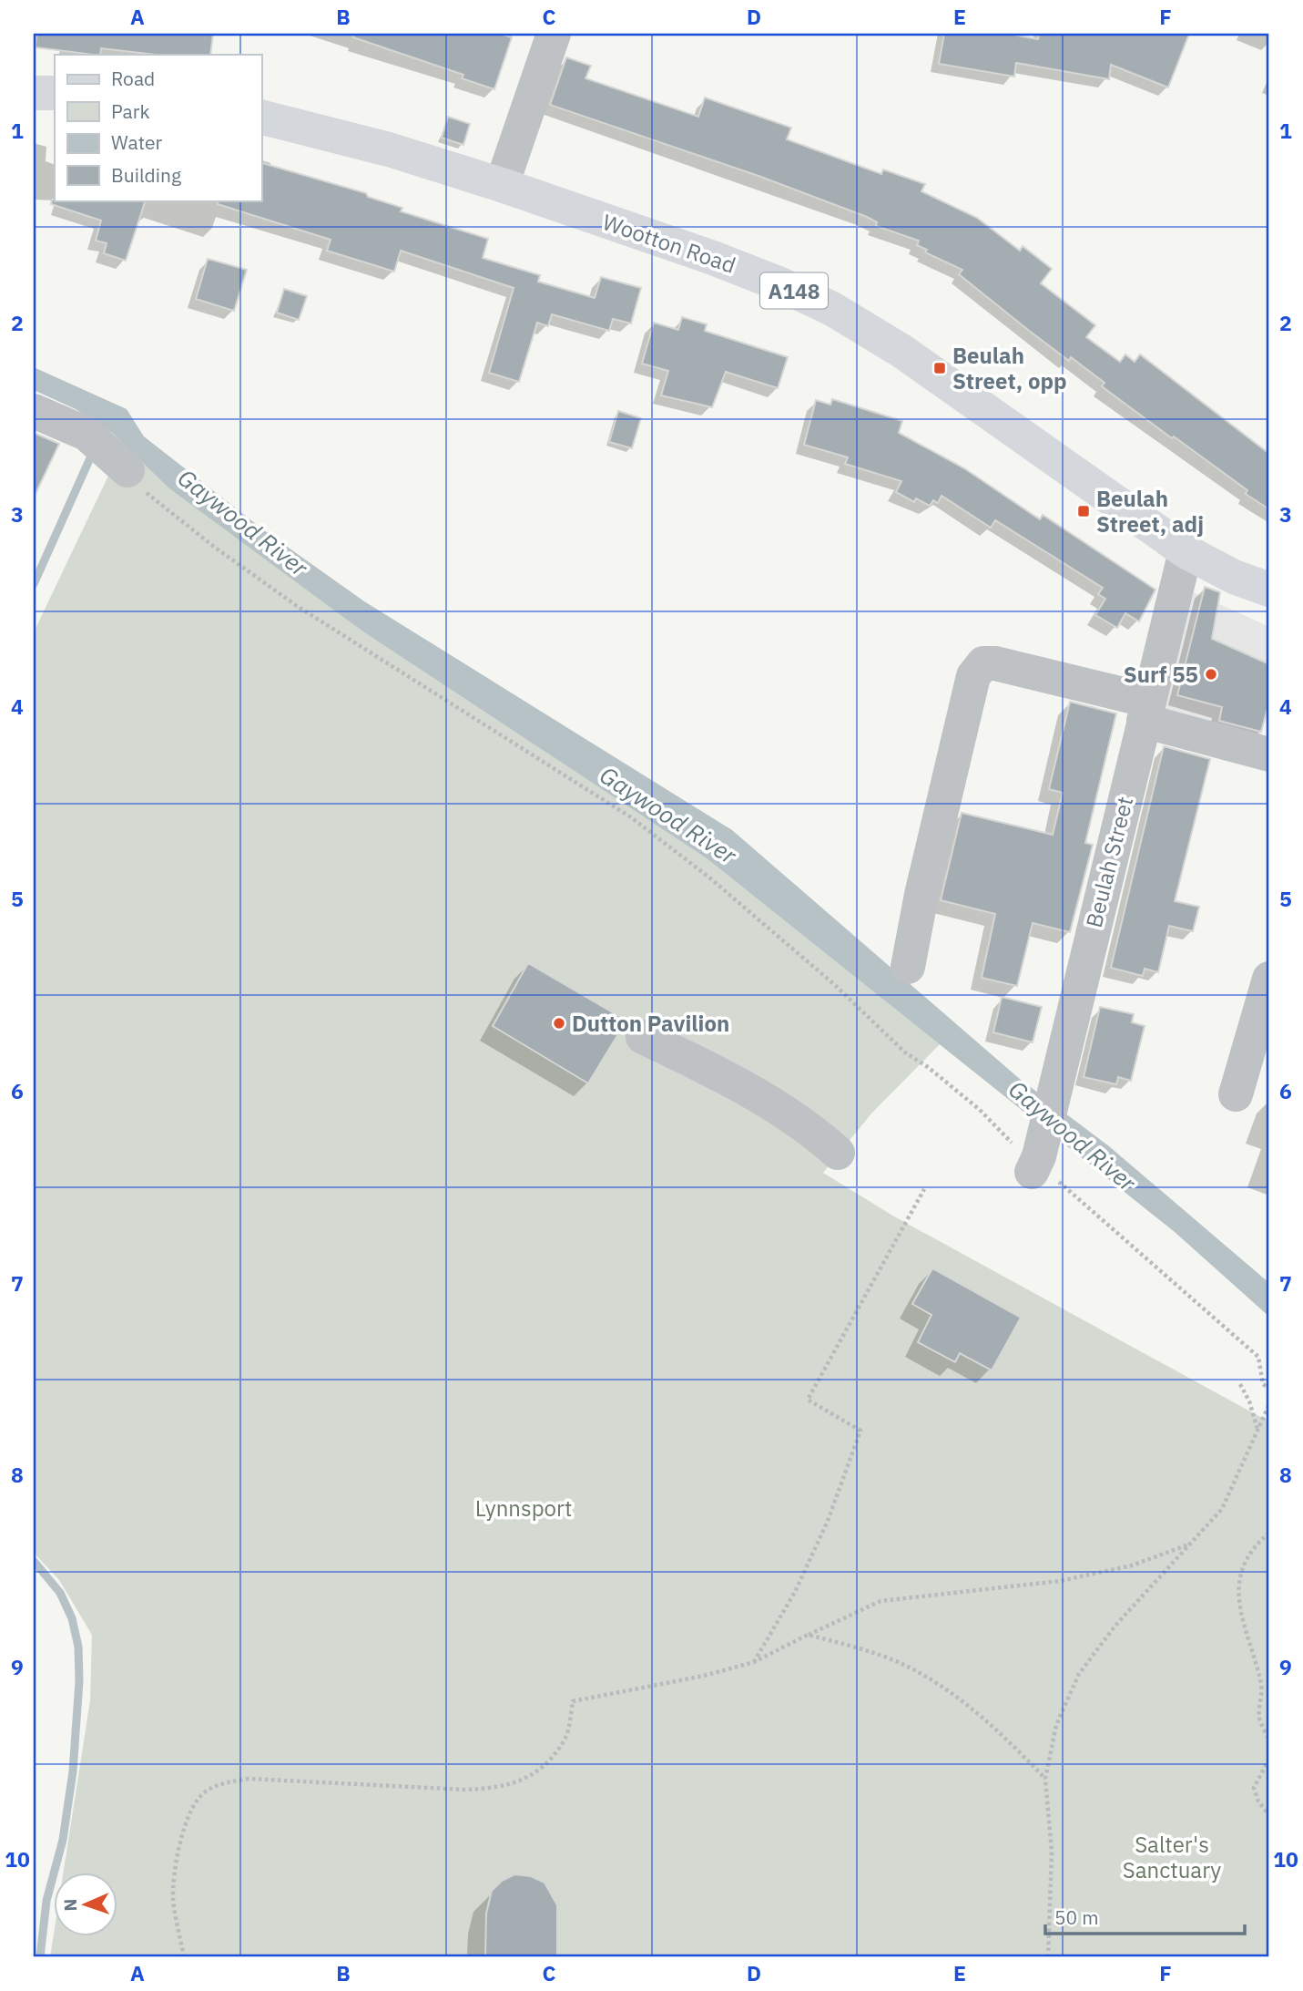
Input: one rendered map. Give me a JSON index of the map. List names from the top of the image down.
{
  "streets": {
    "main road": ["Wootton Road", "A148"],
    "street": ["Beulah Street"]
  },
  "crossings": [
    ["Wootton Road", "Beulah Street"]
  ],
  "water": ["Gaywood River"],
  "parks": ["Lynnsport", "Salter's Sanctuary"],
  "places": {
    "transit": ["Beulah Street, opp", "Beulah Street, adj"],
    "other": ["Surf 55", "Dutton Pavilion"]
  },
  "legend": [
    "Road",
    "Park",
    "Water",
    "Building"
  ],
  "scale_bar": "50 m",
  "north": "left",
  "grid": {
    "columns": [
      "A",
      "B",
      "C",
      "D",
      "E",
      "F"
    ],
    "rows": [
      "1",
      "2",
      "3",
      "4",
      "5",
      "6",
      "7",
      "8",
      "9",
      "10"
    ]
  }
}
